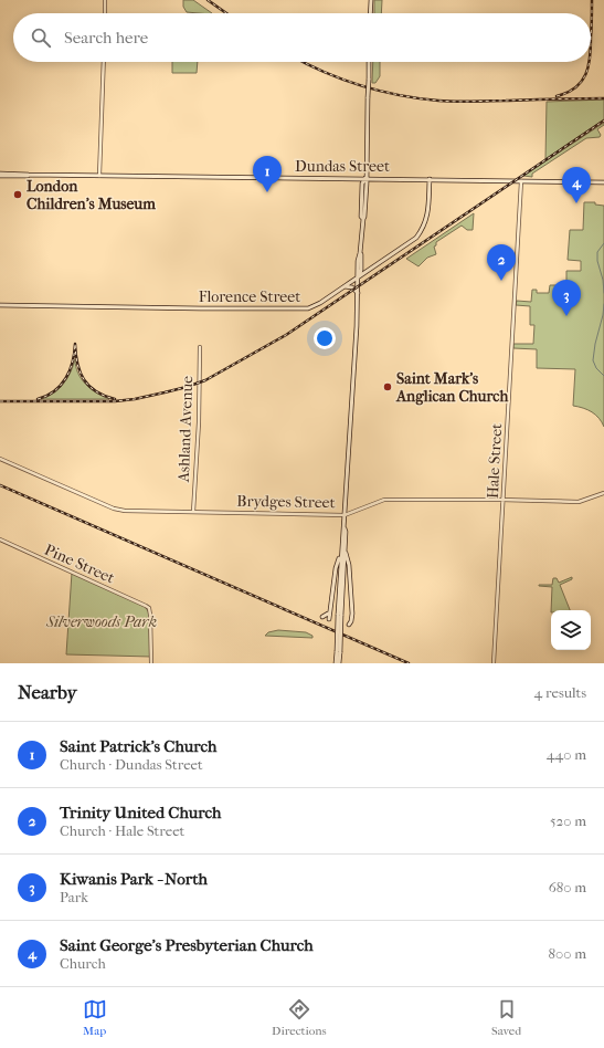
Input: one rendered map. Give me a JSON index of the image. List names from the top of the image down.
{
  "streets": {
    "main road": ["Dundas Street", "Florence Street"],
    "street": [
      "Ashland Avenue",
      "Hale Street",
      "Brydges Street",
      "Pine Street"
    ]
  },
  "crossings": [
    ["Dundas Street", "Florence Street"],
    ["Dundas Street", "Hale Street"],
    ["Ashland Avenue", "Brydges Street"],
    ["Hale Street", "Brydges Street"]
  ],
  "parks": ["Silverwoods Park"],
  "places": ["London Children's Museum", "Saint Mark's Anglican Church"],
  "page": {
    "search": "Search here",
    "pins": [
      "1",
      "4",
      "2",
      "3"
    ],
    "heading": ["Nearby", "4 results"],
    "list": [
      {
        "mark": "1",
        "name": "Saint Patrick's Church",
        "note": "Church · Dundas Street",
        "value": "440 m"
      },
      {
        "mark": "2",
        "name": "Trinity United Church",
        "note": "Church · Hale Street",
        "value": "520 m"
      },
      {
        "mark": "3",
        "name": "Kiwanis Park - North",
        "note": "Park",
        "value": "680 m"
      },
      {
        "mark": "4",
        "name": "Saint George's Presbyterian Church",
        "note": "Church",
        "value": "800 m"
      }
    ],
    "nav": ["Map", "Directions", "Saved"]
  }
}
